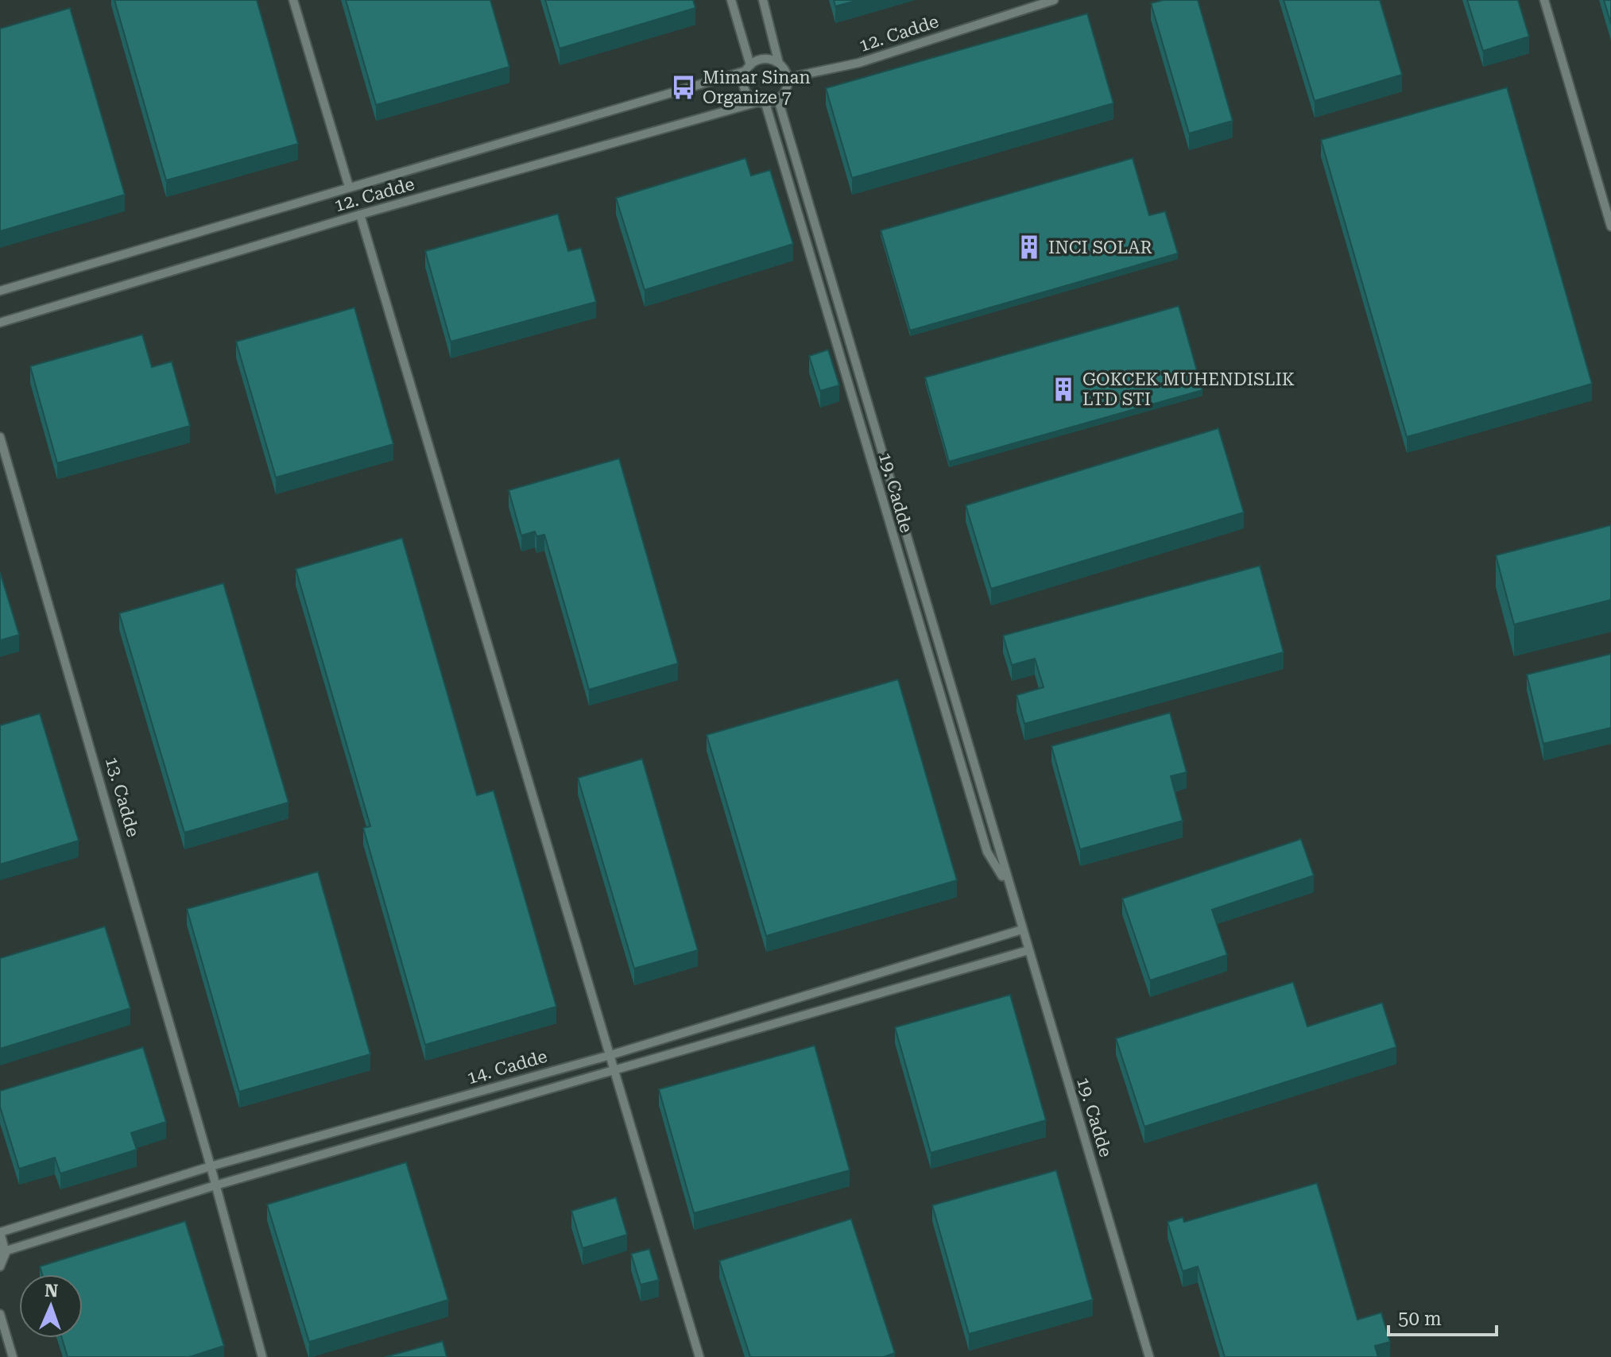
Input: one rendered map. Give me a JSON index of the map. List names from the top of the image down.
{
  "streets": {
    "lane": [
      "12. Cadde",
      "19. Cadde",
      "13. Cadde",
      "14. Cadde"
    ]
  },
  "crossings": [
    ["12. Cadde", "19. Cadde"],
    ["19. Cadde", "14. Cadde"],
    ["13. Cadde", "14. Cadde"]
  ],
  "places": {
    "bus stop": ["Mimar Sinan Organize 7"],
    "building": ["INCI SOLAR", "GOKCEK MUHENDISLIK LTD STI"]
  },
  "scale_bar": "50 m",
  "north": "top"
}
